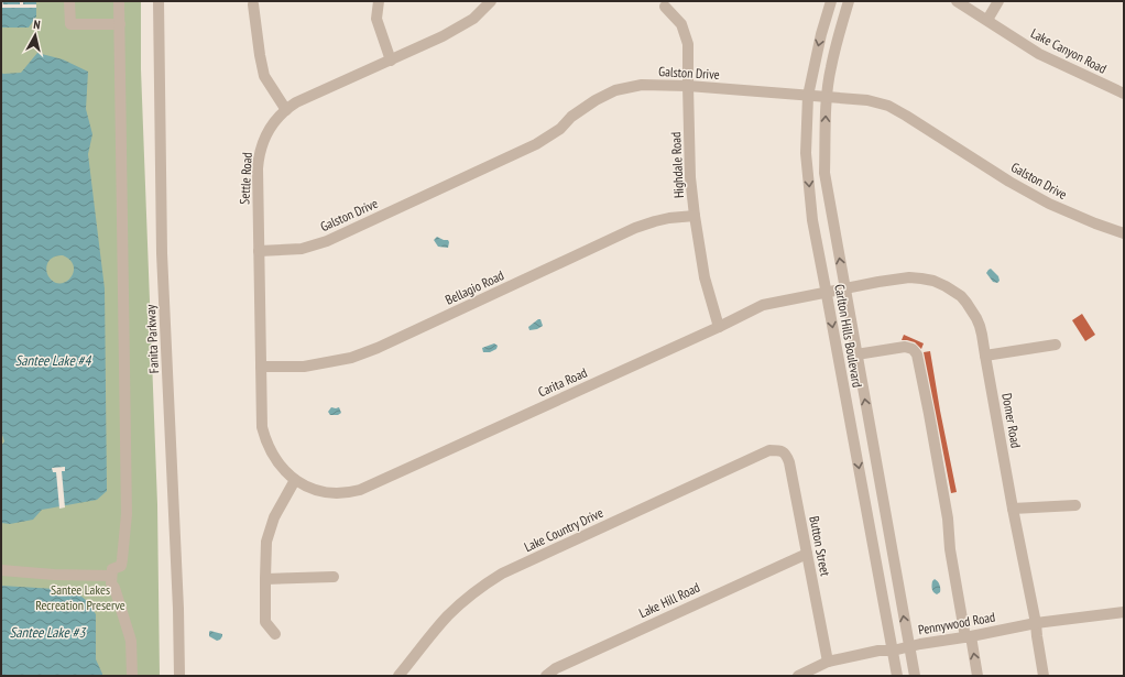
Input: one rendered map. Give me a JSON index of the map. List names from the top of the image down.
{
  "streets": {
    "street": [
      "Lake Canyon Road",
      "Galston Drive",
      "Highdale Road",
      "Settle Road",
      "Bellagio Road",
      "Carlton Hills Boulevard",
      "Fanita Parkway",
      "Carita Road",
      "Domer Road",
      "Lake Country Drive",
      "Button Street",
      "Lake Hill Road",
      "Pennywood Road"
    ]
  },
  "crossings": [
    ["Galston Drive", "Highdale Road"],
    ["Galston Drive", "Settle Road"],
    ["Galston Drive", "Carlton Hills Boulevard"],
    ["Highdale Road", "Bellagio Road"],
    ["Highdale Road", "Carita Road"],
    ["Settle Road", "Bellagio Road"],
    ["Settle Road", "Carita Road"],
    ["Carlton Hills Boulevard", "Carita Road"],
    ["Carlton Hills Boulevard", "Domer Road"],
    ["Carlton Hills Boulevard", "Pennywood Road"],
    ["Carita Road", "Domer Road"],
    ["Domer Road", "Pennywood Road"],
    ["Lake Country Drive", "Button Street"],
    ["Button Street", "Lake Hill Road"],
    ["Button Street", "Pennywood Road"]
  ],
  "water": ["Santee Lake #4", "Santee Lake #3"],
  "parks": ["Santee Lakes Recreation Preserve"],
  "north": "top"
}
